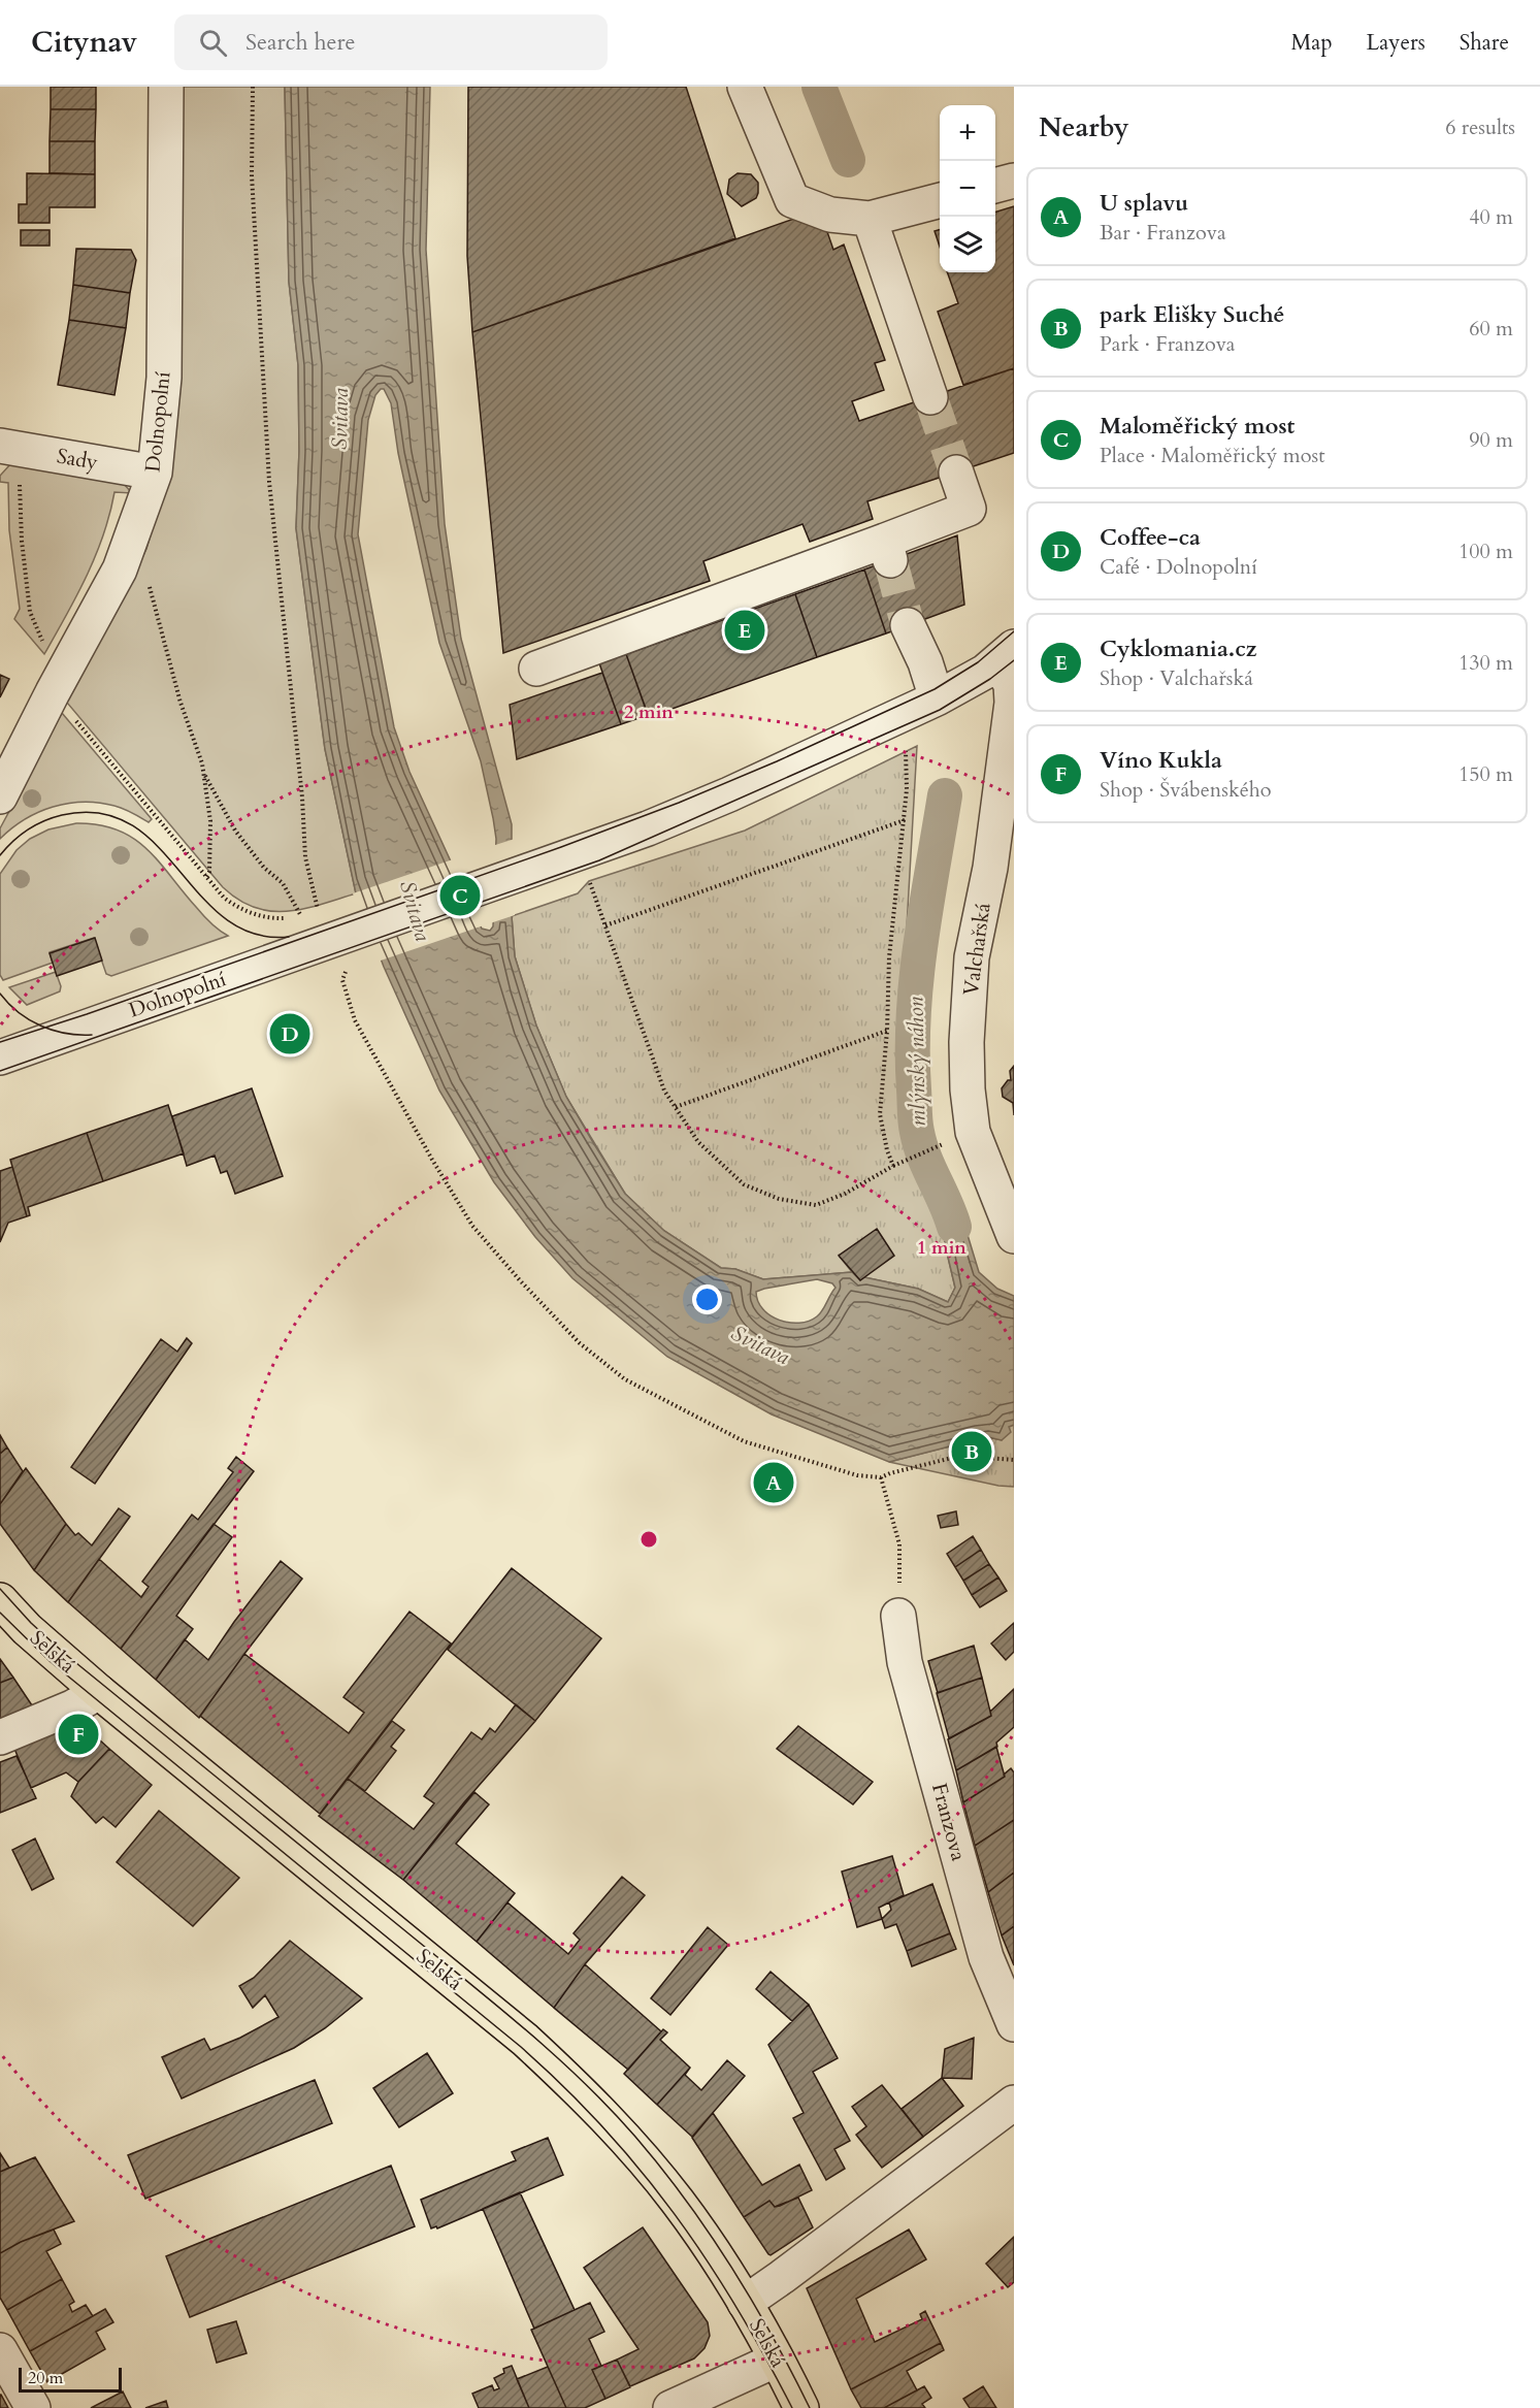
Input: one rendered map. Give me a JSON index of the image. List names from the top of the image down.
{
  "streets": {
    "main road": ["Selská"],
    "street": [
      "Dolnopolní",
      "Sady",
      "Valchařská",
      "Franzova"
    ]
  },
  "crossings": [
    ["Dolnopolní", "Sady"],
    ["Dolnopolní", "Valchařská"]
  ],
  "water": ["Svitava", "mlýnský náhon"],
  "scale_bar": "20 m",
  "page": {
    "header": "Citynav",
    "search": "Search here",
    "nav": ["Map", "Layers", "Share"],
    "heading": ["Nearby", "6 results"],
    "map_buttons": ["+", "−"],
    "list": [
      {
        "mark": "A",
        "name": "U splavu",
        "note": "Bar · Franzova",
        "value": "40 m"
      },
      {
        "mark": "B",
        "name": "park Elišky Suché",
        "note": "Park · Franzova",
        "value": "60 m"
      },
      {
        "mark": "C",
        "name": "Maloměřický most",
        "note": "Place · Maloměřický most",
        "value": "90 m"
      },
      {
        "mark": "D",
        "name": "Coffee-ca",
        "note": "Café · Dolnopolní",
        "value": "100 m"
      },
      {
        "mark": "E",
        "name": "Cyklomania.cz",
        "note": "Shop · Valchařská",
        "value": "130 m"
      },
      {
        "mark": "F",
        "name": "Víno Kukla",
        "note": "Shop · Švábenského",
        "value": "150 m"
      }
    ],
    "pins": [
      "E",
      "C",
      "D",
      "B",
      "A",
      "F"
    ],
    "scale": "20 m"
  },
  "rings": ["2 min", "1 min"]
}
